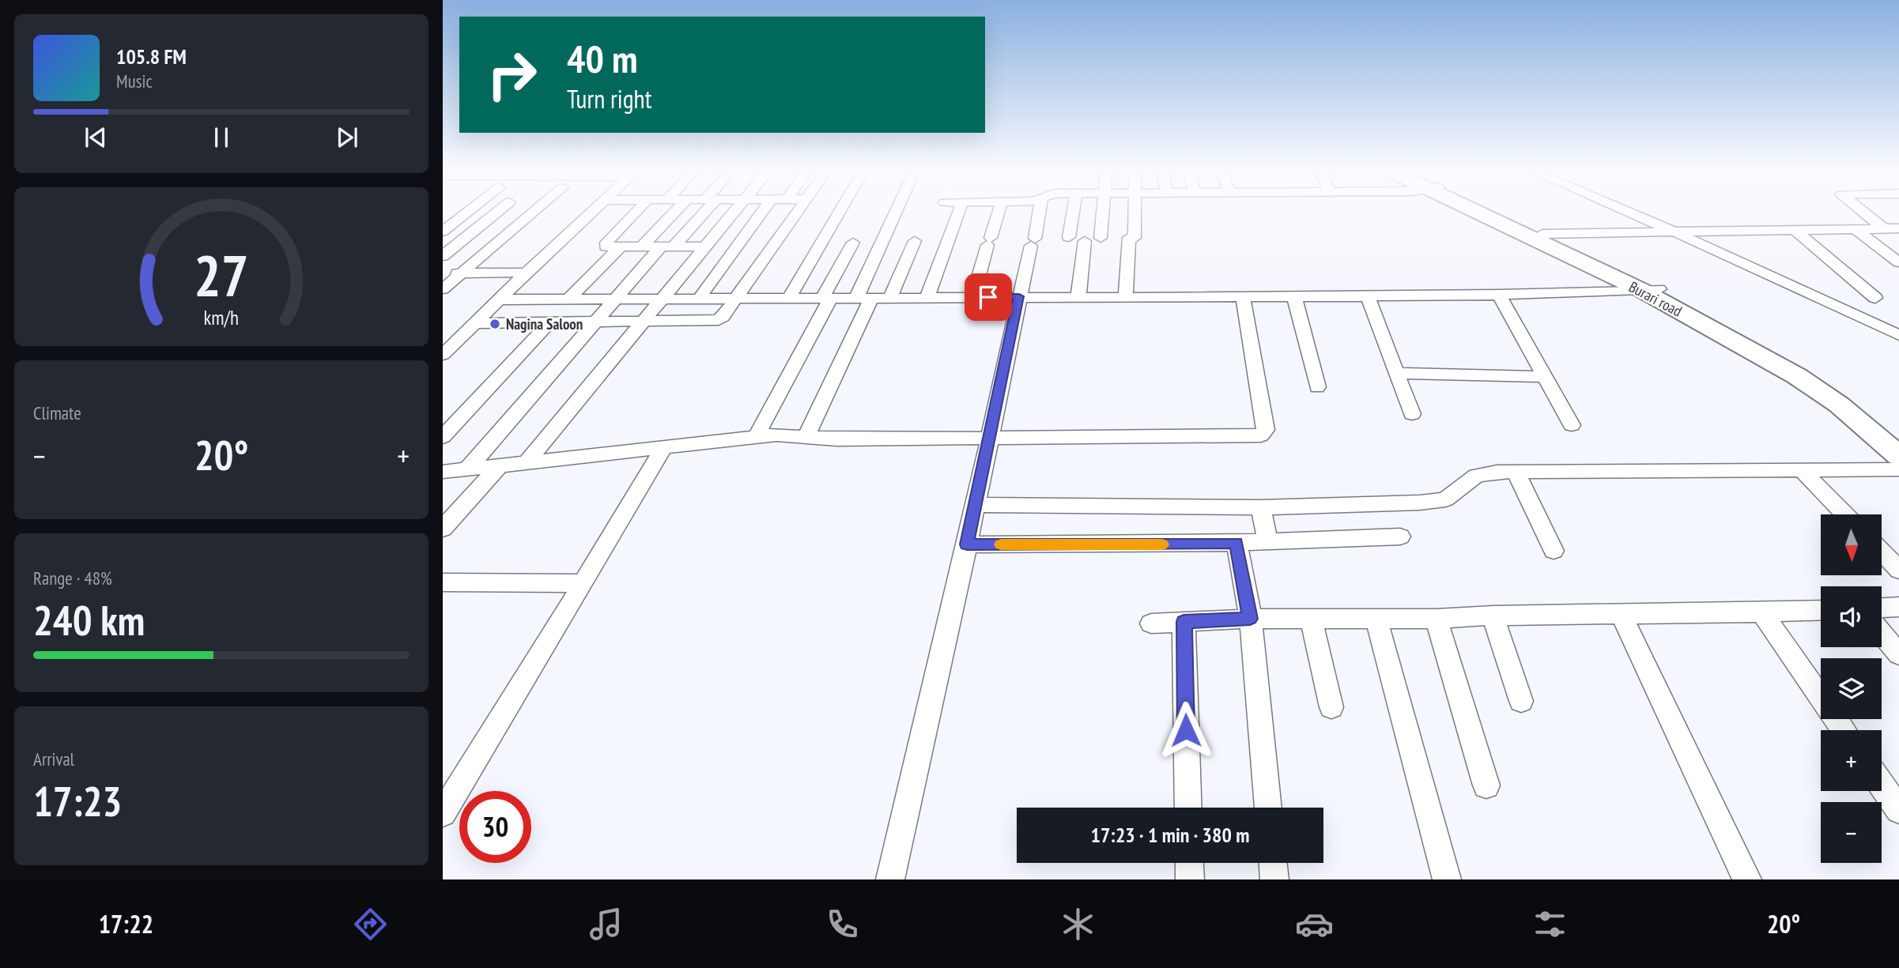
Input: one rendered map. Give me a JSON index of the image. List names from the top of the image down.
{
  "streets": {
    "main road": ["Burari road"]
  },
  "places": ["Nagina Saloon"],
  "north": "bottom",
  "page": {
    "turn": ["40 m", "Turn right"],
    "song": ["105.8 FM", "Music"],
    "tile": [
      "Climate",
      ["Range · 48%", "240 km"],
      ["Arrival", "17:23"]
    ],
    "heat": ["−", "20°", "+"],
    "map_buttons": ["+", "−"],
    "limit": "30",
    "trip": "17:23 · 1 min · 380 m",
    "tabs": ["17:22", "20°"],
    "gauge": ["27", "km/h"]
  }
}
